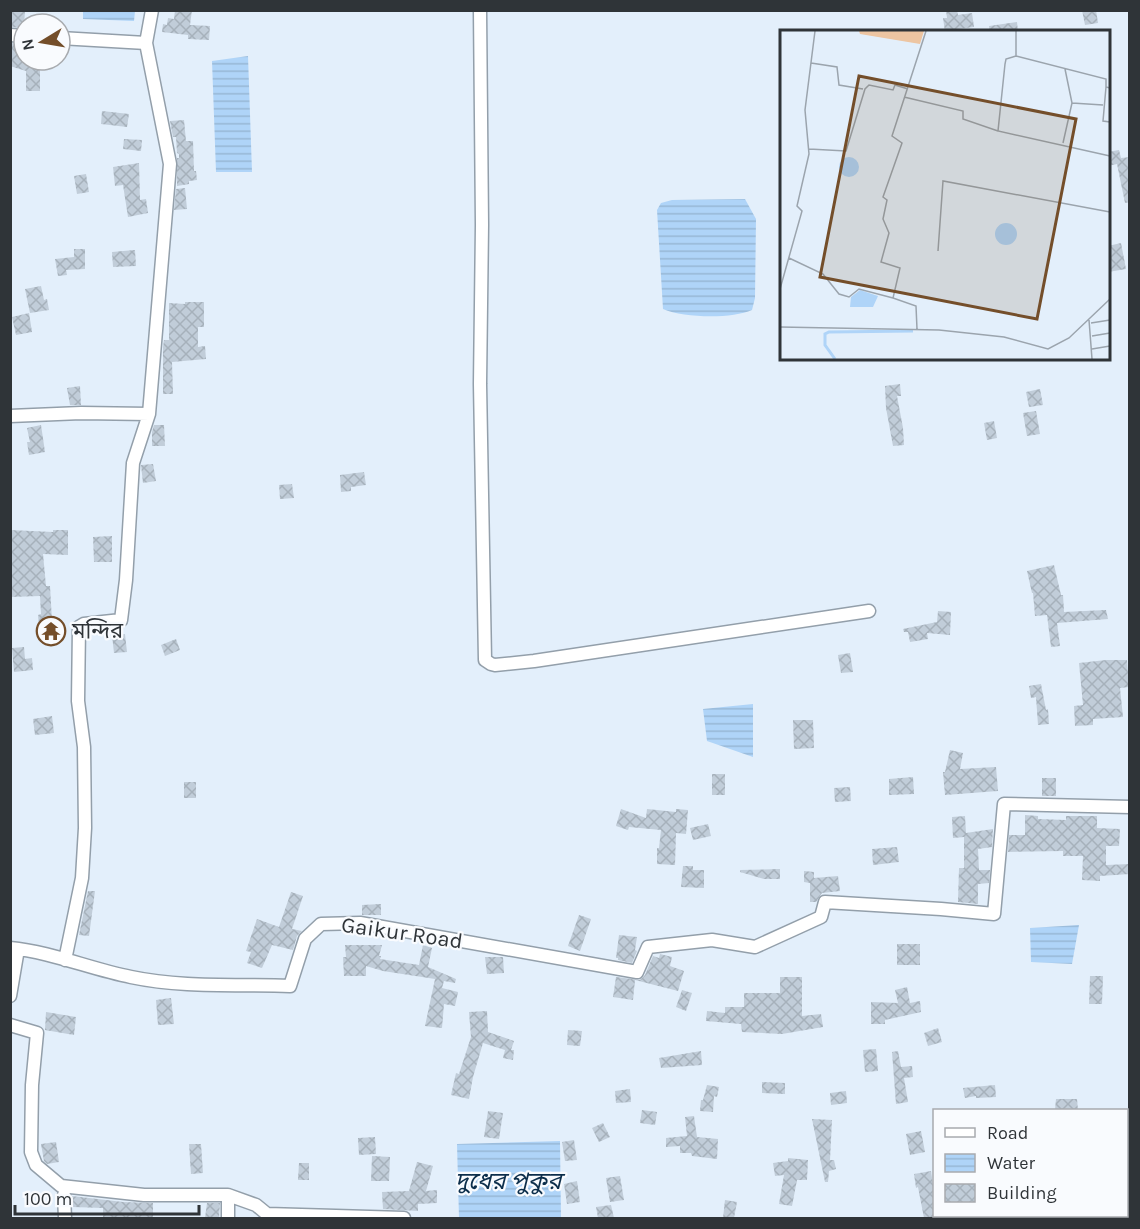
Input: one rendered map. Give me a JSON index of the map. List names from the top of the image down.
{
  "streets": {
    "street": ["Gaikur Road"]
  },
  "water": ["দুধের পুকুর"],
  "places": {
    "temple": ["মন্দির"]
  },
  "legend": ["Road", "Water", "Building"],
  "scale_bar": "100 m",
  "north": "left"
}
